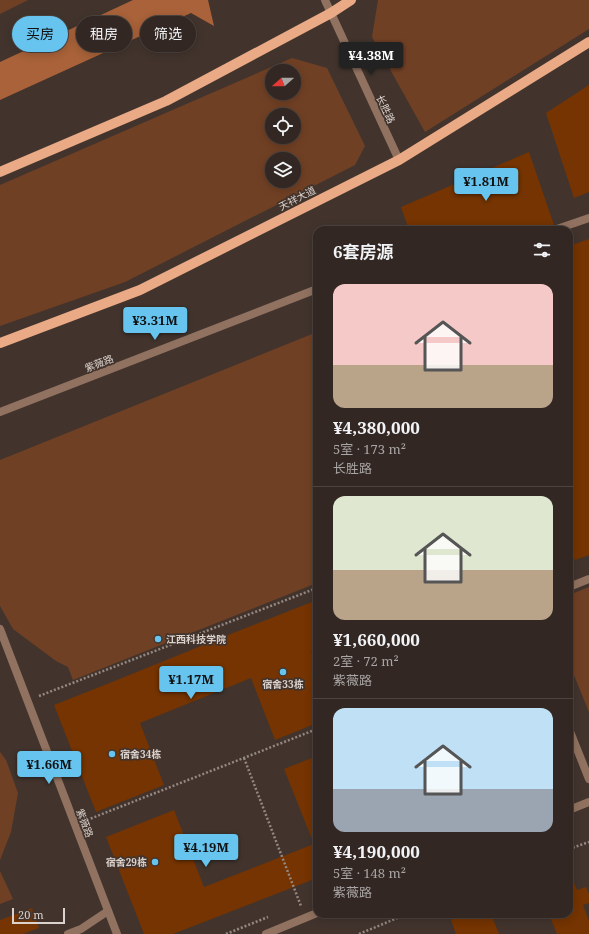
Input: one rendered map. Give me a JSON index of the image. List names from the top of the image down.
{
  "streets": {
    "main road": ["天祥大道"],
    "street": ["长胜路", "紫薇路"]
  },
  "crossings": [
    ["长胜路", "天祥大道"]
  ],
  "places": [
    "江西科技学院",
    "宿舍33栋",
    "宿舍34栋",
    "宿舍29栋"
  ],
  "scale_bar": "20 m",
  "north": "left",
  "page": {
    "chip": ["买房", "租房", "筛选"],
    "price": [
      "¥4.38M",
      "¥1.81M",
      "¥3.31M",
      "¥1.17M",
      "¥1.66M",
      "¥4.19M"
    ],
    "heading": "6套房源",
    "list": [
      {
        "name": "¥4,380,000",
        "note": "5室 · 173 m² · 长胜路"
      },
      {
        "name": "¥1,660,000",
        "note": "2室 · 72 m² · 紫薇路"
      },
      {
        "name": "¥4,190,000",
        "note": "5室 · 148 m² · 紫薇路"
      }
    ],
    "scale": "20 m"
  }
}
